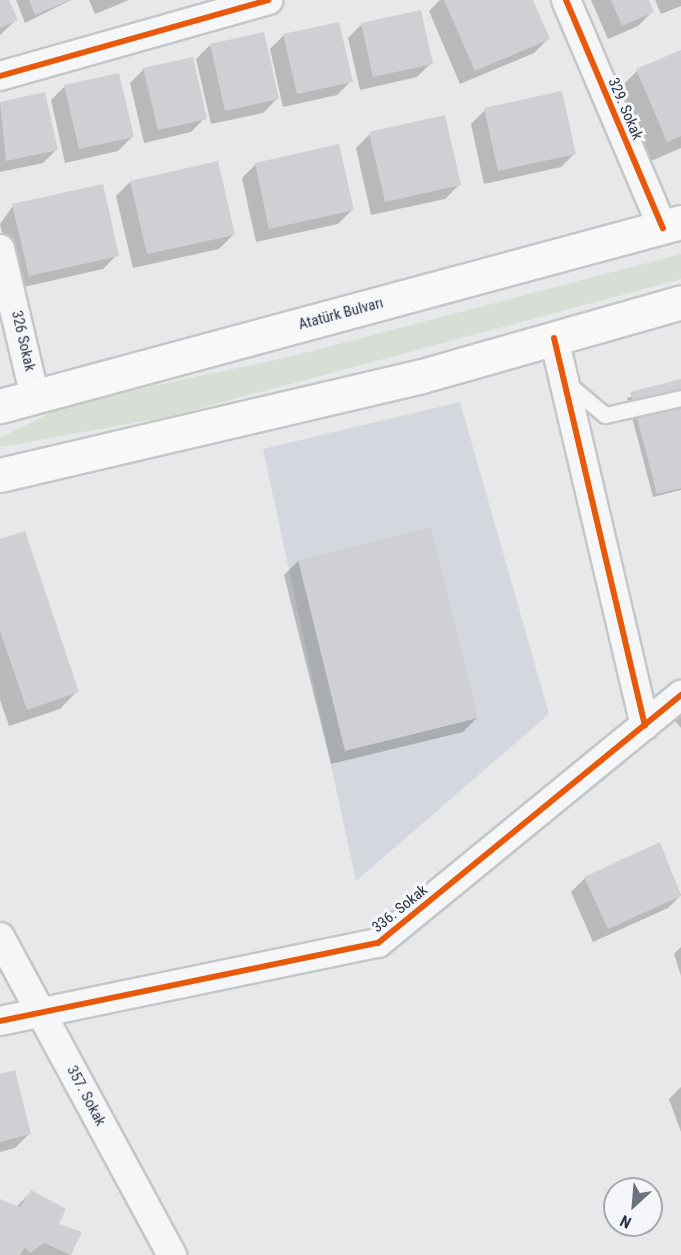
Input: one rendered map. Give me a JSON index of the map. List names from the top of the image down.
{
  "streets": {
    "main road": ["Atatürk Bulvarı"],
    "street": [
      "329. Sokak",
      "326 Sokak",
      "336. Sokak",
      "357. Sokak"
    ]
  },
  "crossings": [
    ["329. Sokak", "Atatürk Bulvarı"],
    ["Atatürk Bulvarı", "326 Sokak"],
    ["336. Sokak", "357. Sokak"]
  ],
  "north": "bottom left"
}
